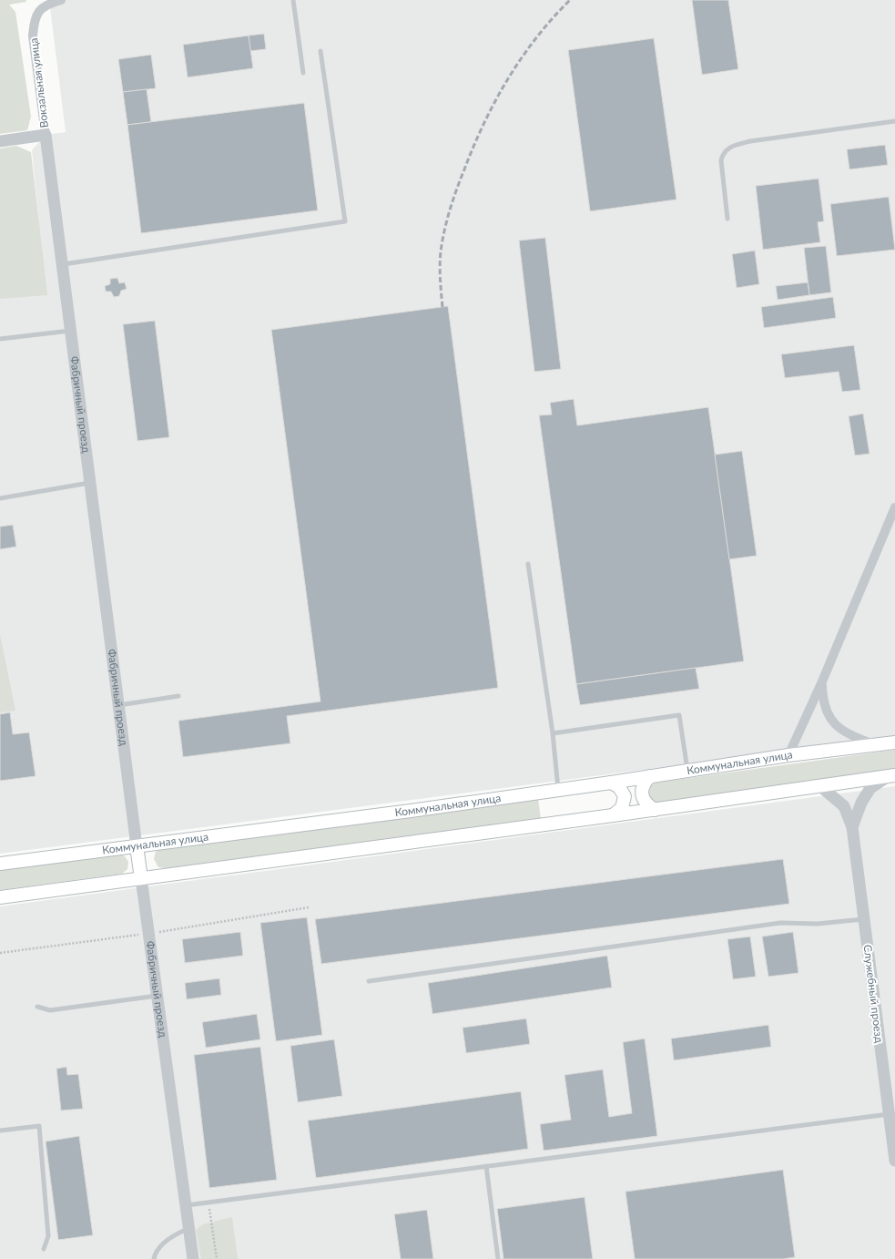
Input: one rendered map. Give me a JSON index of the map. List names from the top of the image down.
{
  "streets": {
    "main road": ["Фабричный проезд", "Коммунальная улица"],
    "street": ["Вокзальная улица", "Служебный проезд"]
  },
  "crossings": [
    ["Вокзальная улица", "Фабричный проезд"],
    ["Фабричный проезд", "Коммунальная улица"]
  ]
}
